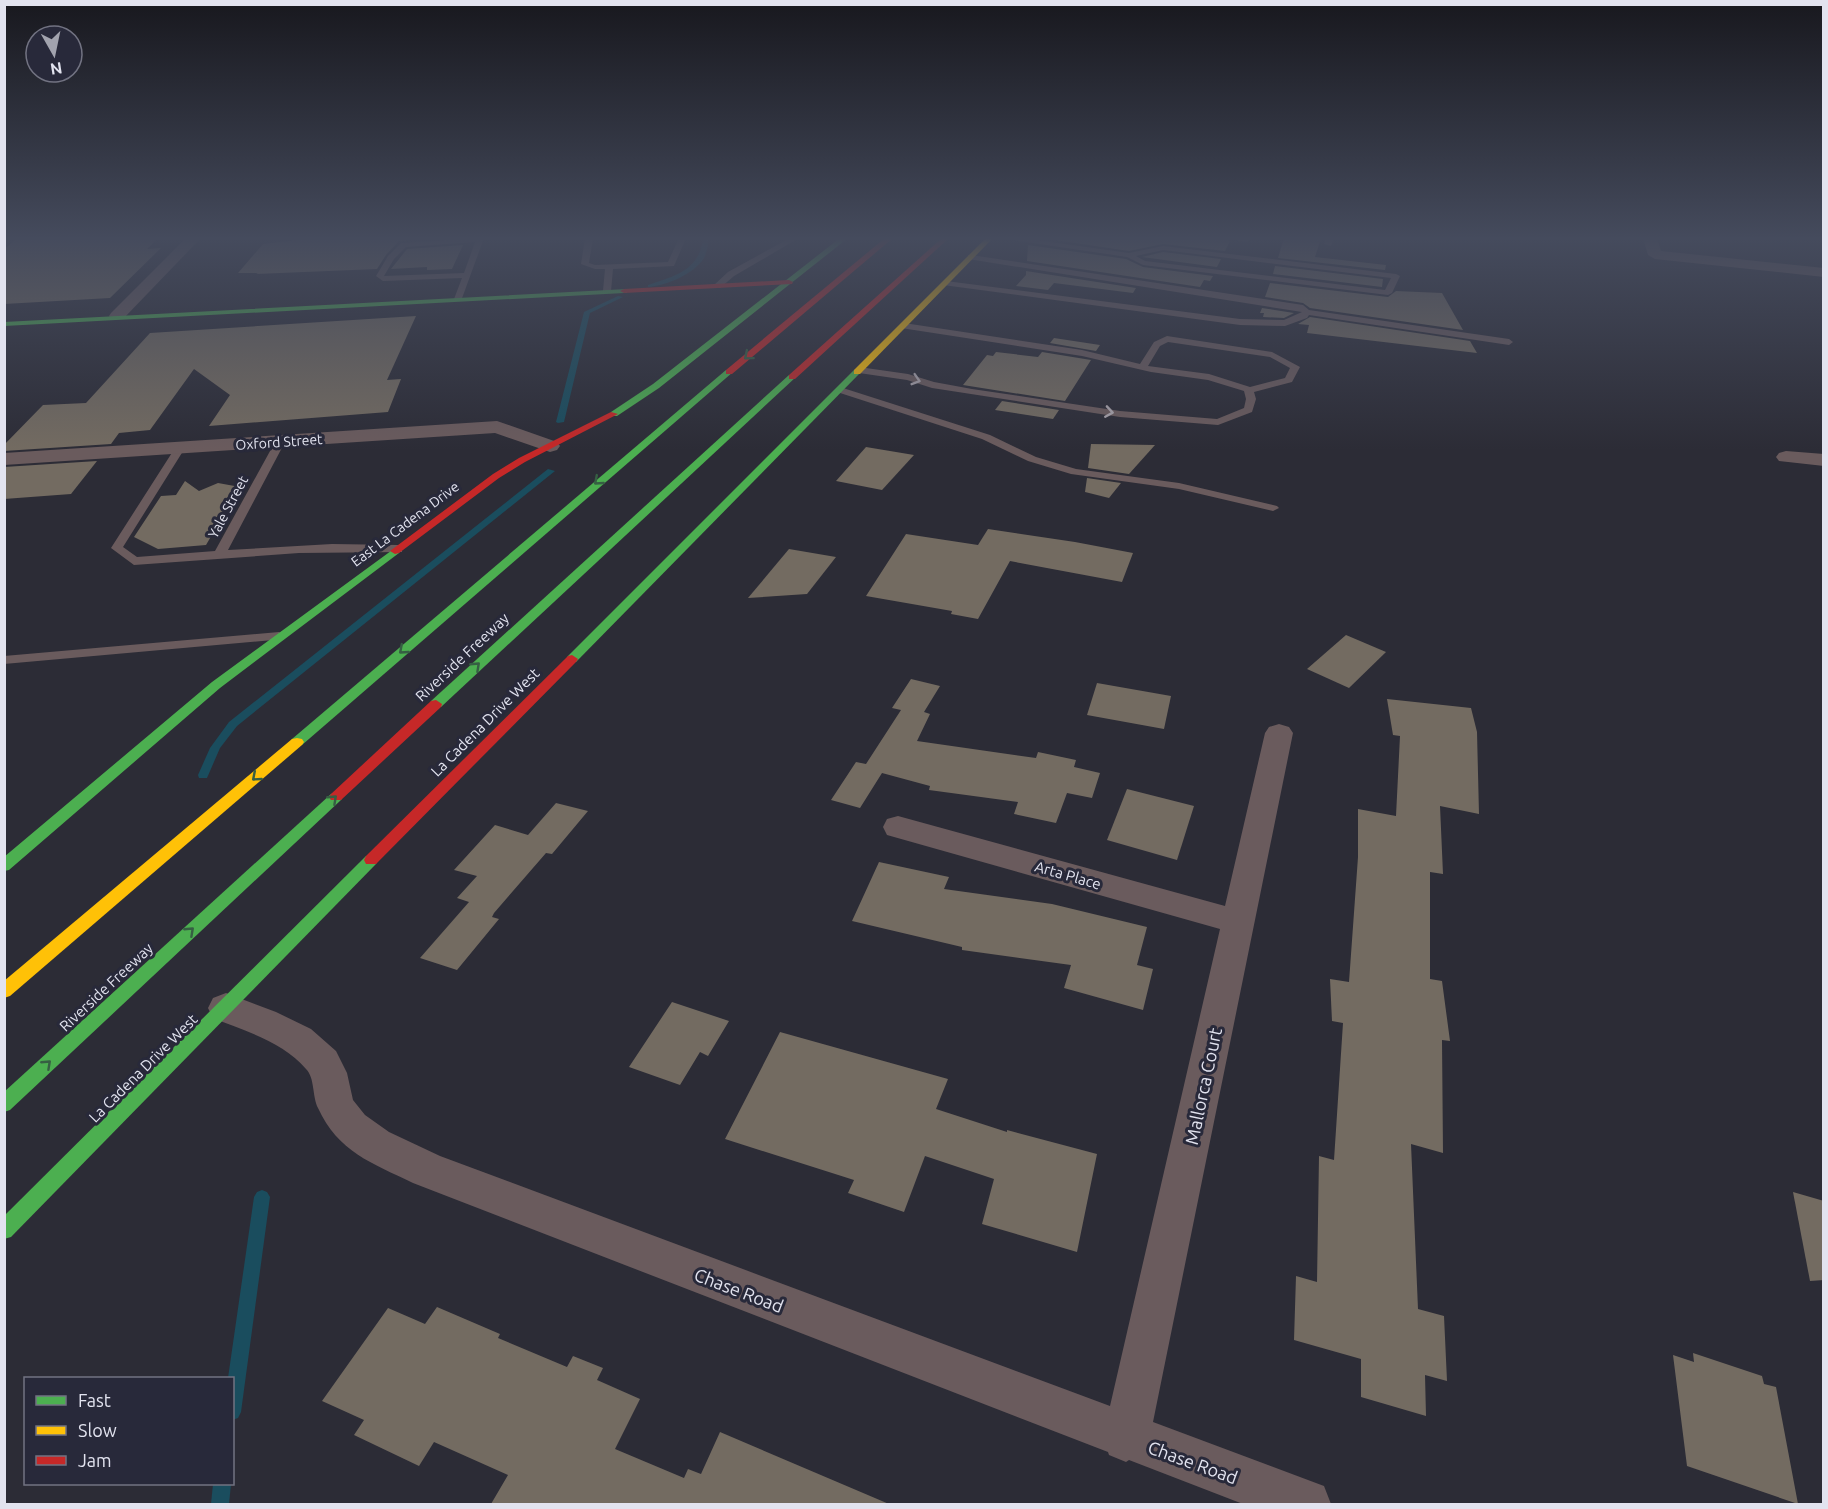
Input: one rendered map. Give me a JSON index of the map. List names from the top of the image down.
{
  "streets": {
    "main road": ["East La Cadena Drive", "Riverside Freeway", "La Cadena Drive West"],
    "street": [
      "Oxford Street",
      "Arta Place",
      "Mallorca Court",
      "Chase Road"
    ],
    "lane": ["Yale Street"]
  },
  "crossings": [
    ["Oxford Street", "Yale Street"],
    ["Oxford Street", "East La Cadena Drive"],
    ["La Cadena Drive West", "Chase Road"],
    ["Arta Place", "Mallorca Court"],
    ["Mallorca Court", "Chase Road"]
  ],
  "legend": ["Fast", "Slow", "Jam"],
  "north": "bottom"
}
